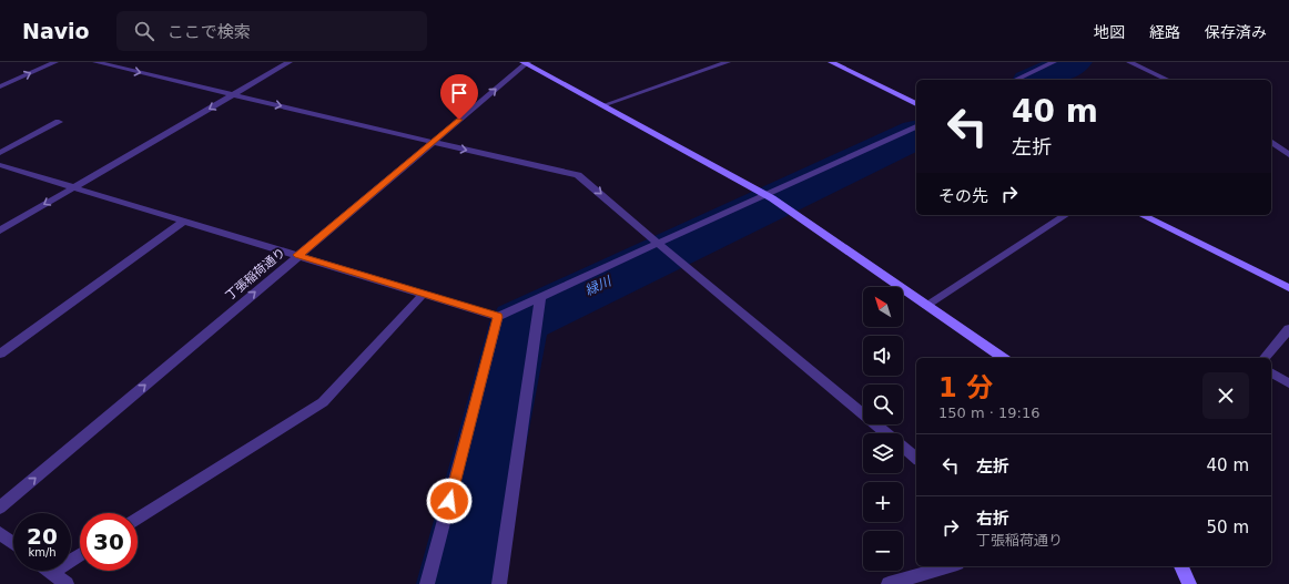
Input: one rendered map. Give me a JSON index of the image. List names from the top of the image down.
{
  "streets": {
    "street": ["丁張稲荷通り"]
  },
  "one_way": ["丁張稲荷通り"],
  "water": ["緑川"],
  "north": "top left",
  "page": {
    "header": "Navio",
    "search": "ここで検索",
    "nav": ["地図", "経路", "保存済み"],
    "turn": ["40 m", "左折"],
    "then": "その先",
    "map_buttons": ["+", "−"],
    "heading": ["1 分", "150 m · 19:16"],
    "list": [
      {
        "name": "左折",
        "value": "40 m"
      },
      {
        "name": "右折",
        "note": "丁張稲荷通り",
        "value": "50 m"
      }
    ],
    "speed": "20 km/h",
    "limit": "30"
  }
}
